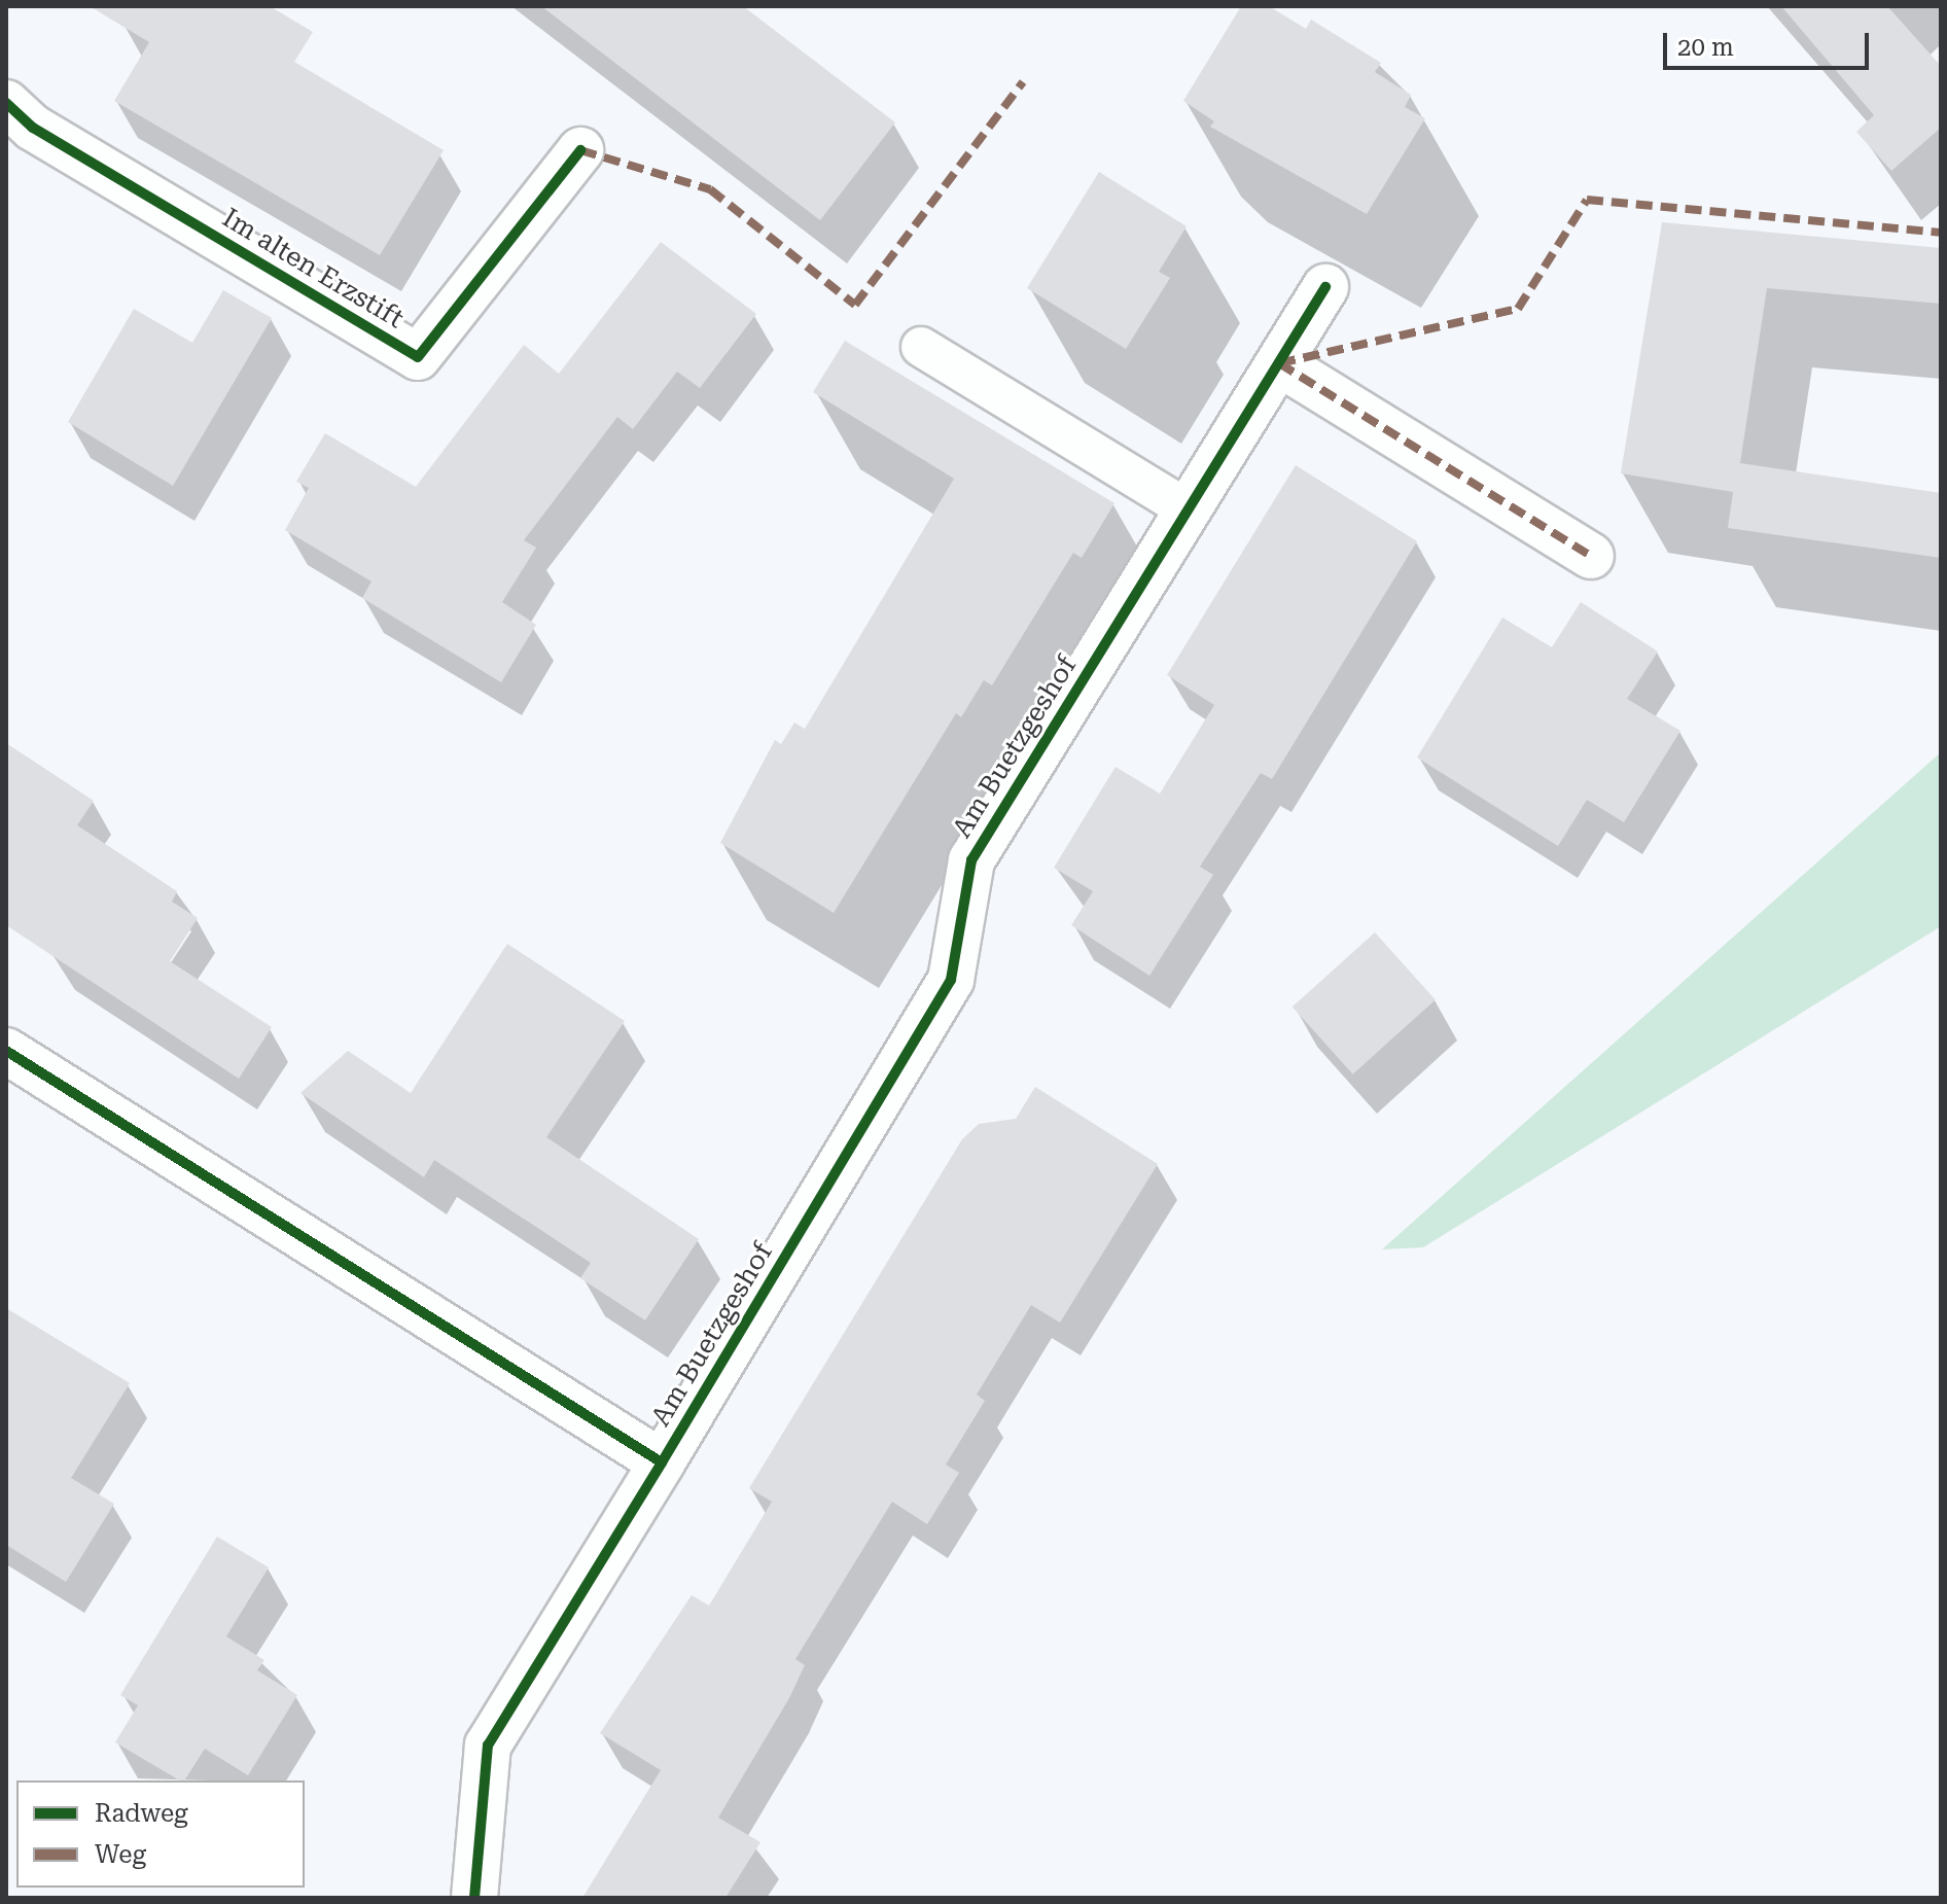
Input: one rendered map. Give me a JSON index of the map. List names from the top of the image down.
{
  "streets": {
    "street": ["Im alten Erzstift", "Am Buetzgeshof"]
  },
  "legend": ["Radweg", "Weg"],
  "scale_bar": "20 m"
}
